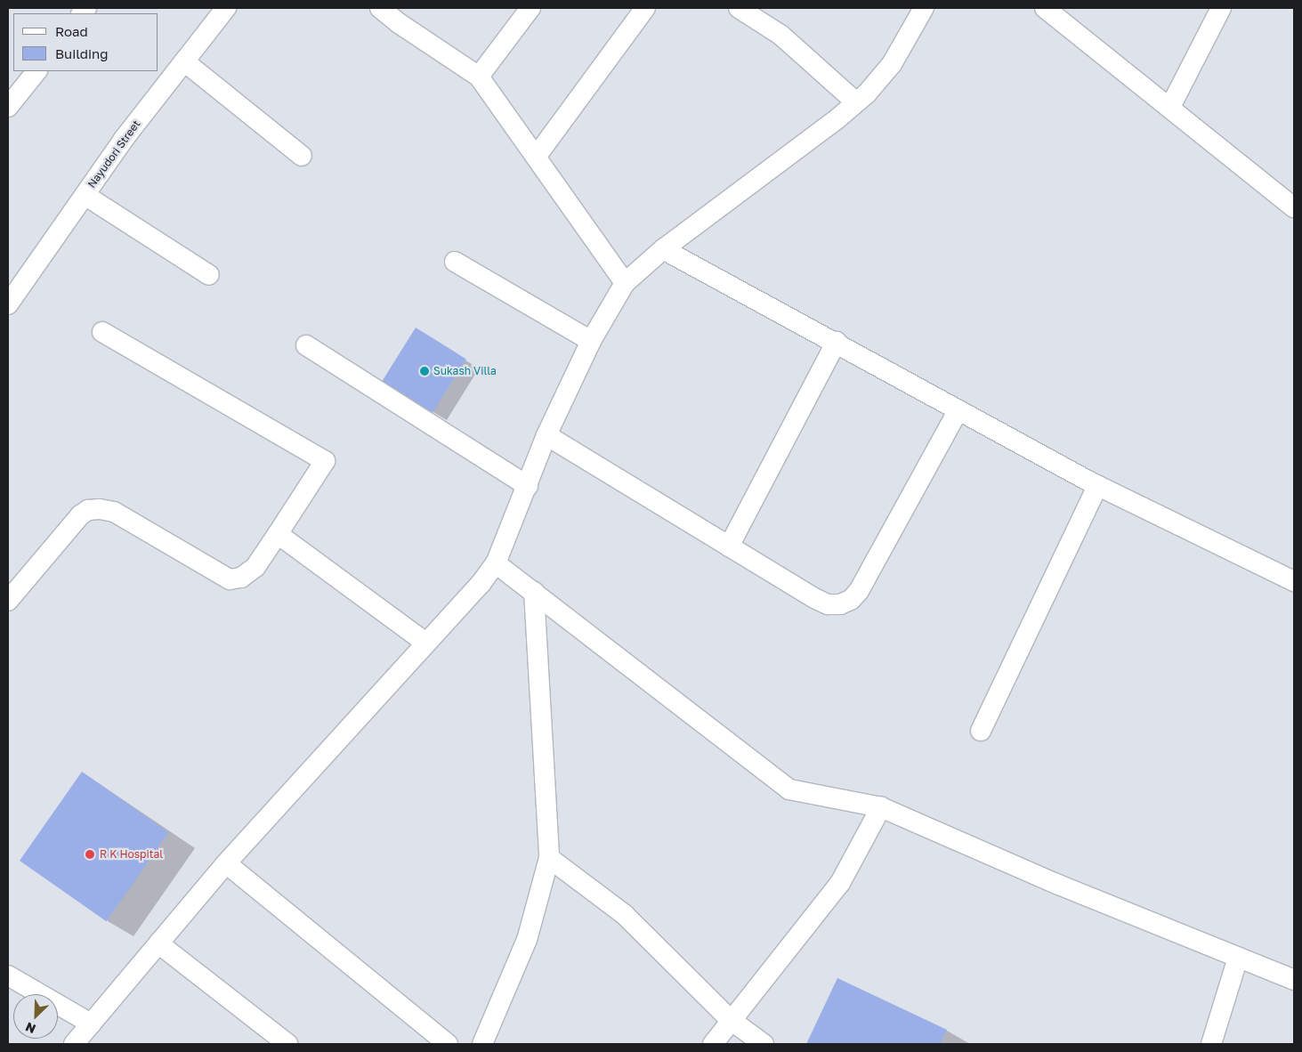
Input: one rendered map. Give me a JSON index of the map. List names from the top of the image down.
{
  "streets": {
    "street": ["Nayudori Street"]
  },
  "places": ["Sukash Villa", "R K Hospital"],
  "legend": ["Road", "Building"],
  "north": "bottom left"
}
